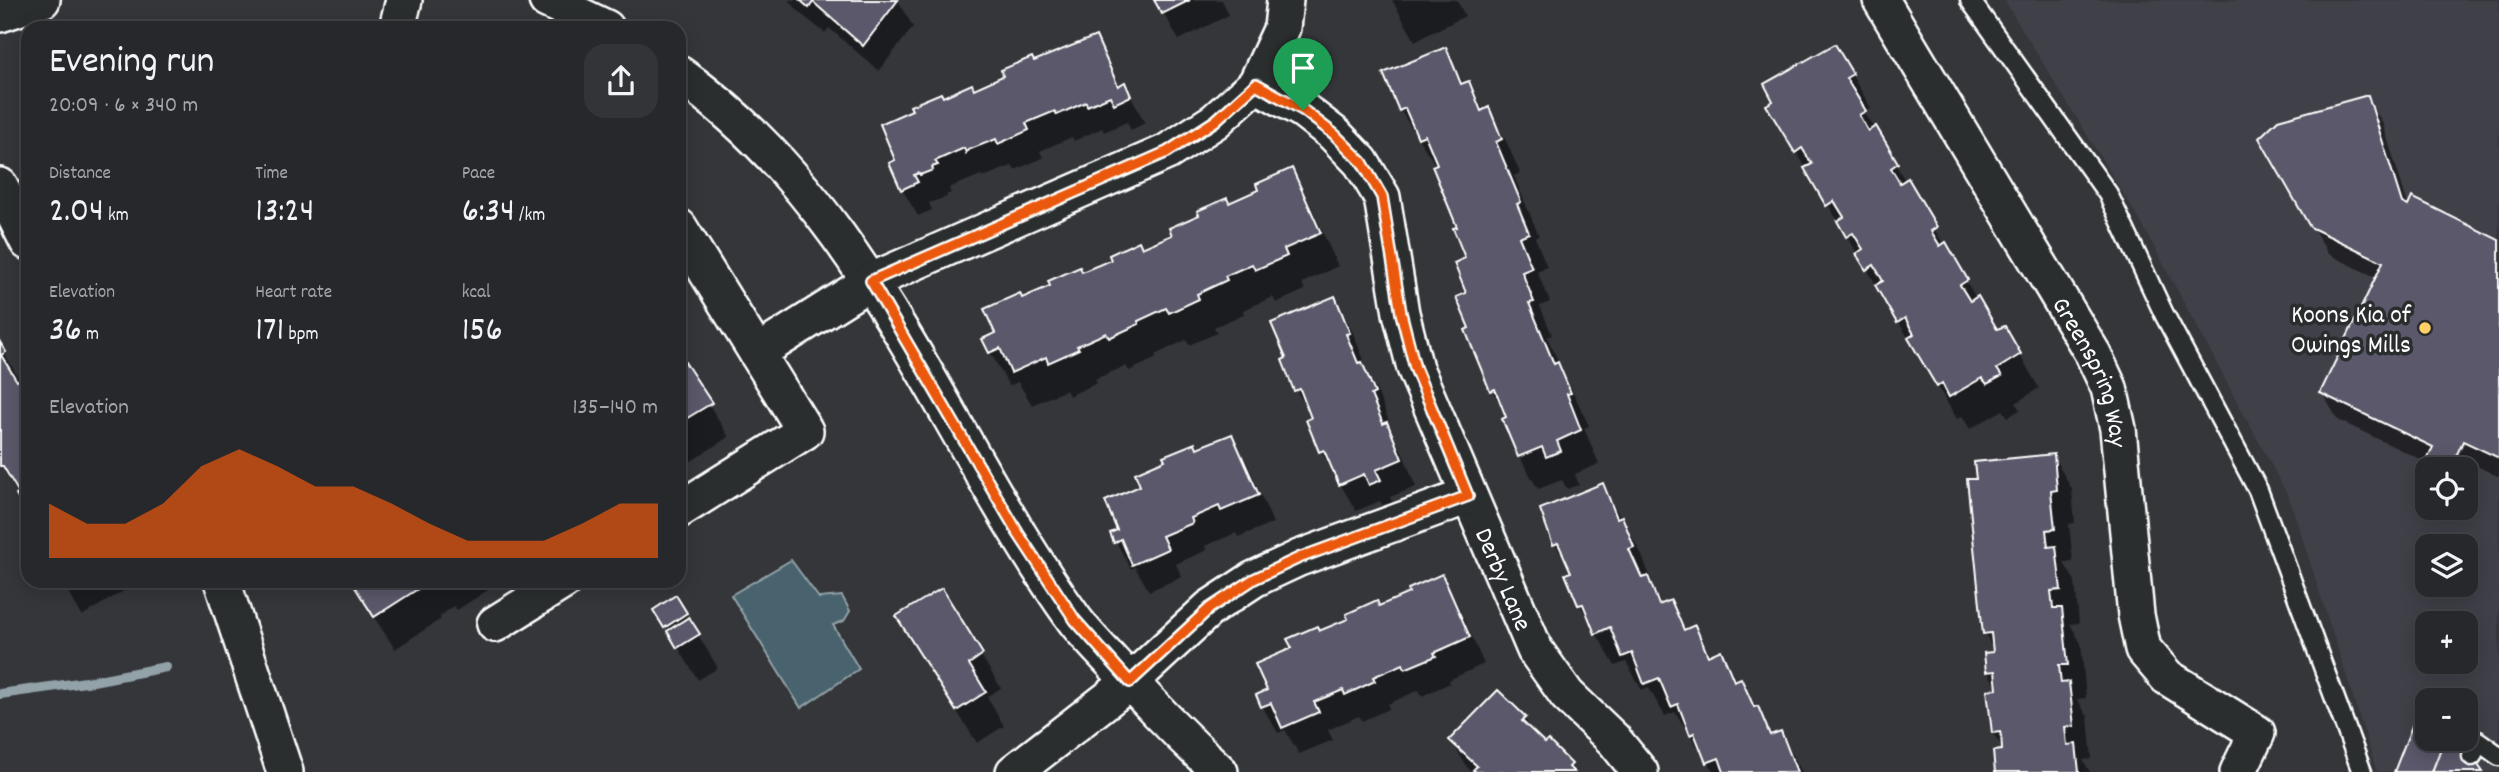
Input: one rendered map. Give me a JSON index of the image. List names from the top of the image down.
{
  "streets": {
    "street": ["Greenspring Way", "Derby Lane"]
  },
  "places": ["Koons Kia of Owings Mills"],
  "page": {
    "heading": ["Evening run", "20:09 · 6 × 340 m"],
    "stats": [
      ["Distance", "2.04 km"],
      ["Time", "13:24"],
      ["Pace", "6:34 /km"],
      ["Elevation", "36 m"],
      ["Heart rate", "171 bpm"],
      ["kcal", "156"]
    ],
    "chart": ["Elevation", "135–140 m"],
    "map_buttons": ["+", "−"]
  }
}
